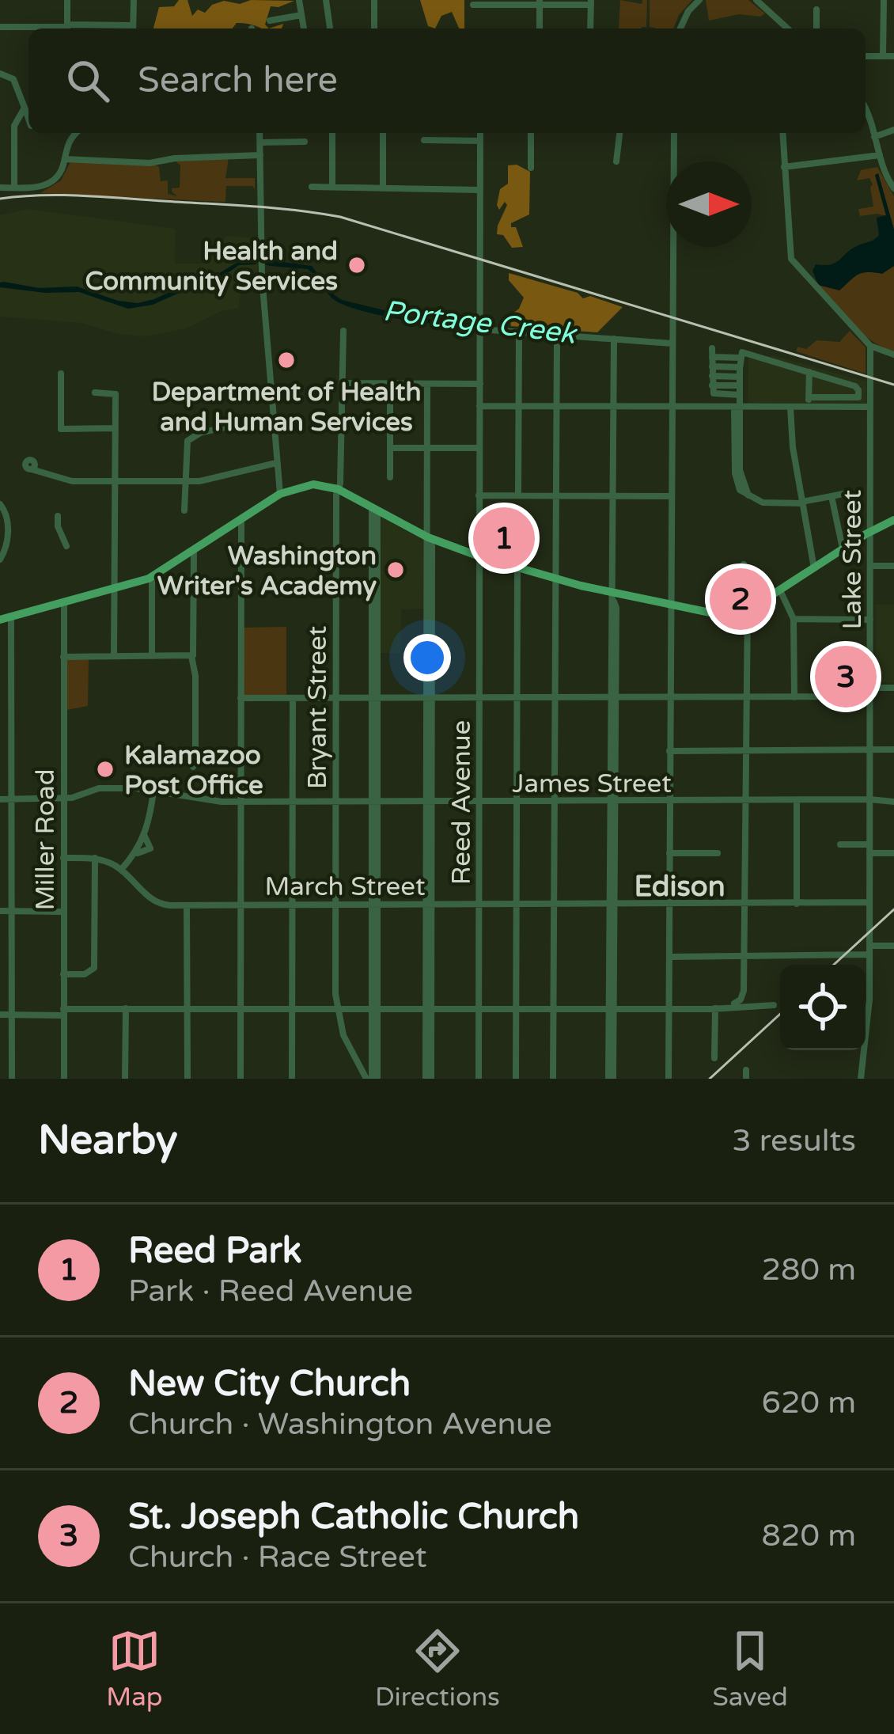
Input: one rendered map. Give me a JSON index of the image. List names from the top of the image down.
{
  "streets": {
    "street": [
      "Lake Street",
      "Bryant Street",
      "James Street",
      "Reed Avenue",
      "Miller Road",
      "March Street"
    ]
  },
  "crossings": [
    ["Lake Street", "James Street"],
    ["Lake Street", "March Street"],
    ["Bryant Street", "James Street"],
    ["Bryant Street", "March Street"],
    ["James Street", "Reed Avenue"],
    ["James Street", "Miller Road"],
    ["Reed Avenue", "March Street"],
    ["Miller Road", "March Street"]
  ],
  "districts": ["Edison"],
  "water": ["Portage Creek"],
  "places": [
    "Health and Community Services",
    "Department of Health and Human Services",
    "Washington Writer's Academy",
    "Kalamazoo Post Office"
  ],
  "north": "right",
  "page": {
    "search": "Search here",
    "pins": ["1", "2", "3"],
    "heading": ["Nearby", "3 results"],
    "list": [
      {
        "mark": "1",
        "name": "Reed Park",
        "note": "Park · Reed Avenue",
        "value": "280 m"
      },
      {
        "mark": "2",
        "name": "New City Church",
        "note": "Church · Washington Avenue",
        "value": "620 m"
      },
      {
        "mark": "3",
        "name": "St. Joseph Catholic Church",
        "note": "Church · Race Street",
        "value": "820 m"
      }
    ],
    "nav": ["Map", "Directions", "Saved"]
  }
}
